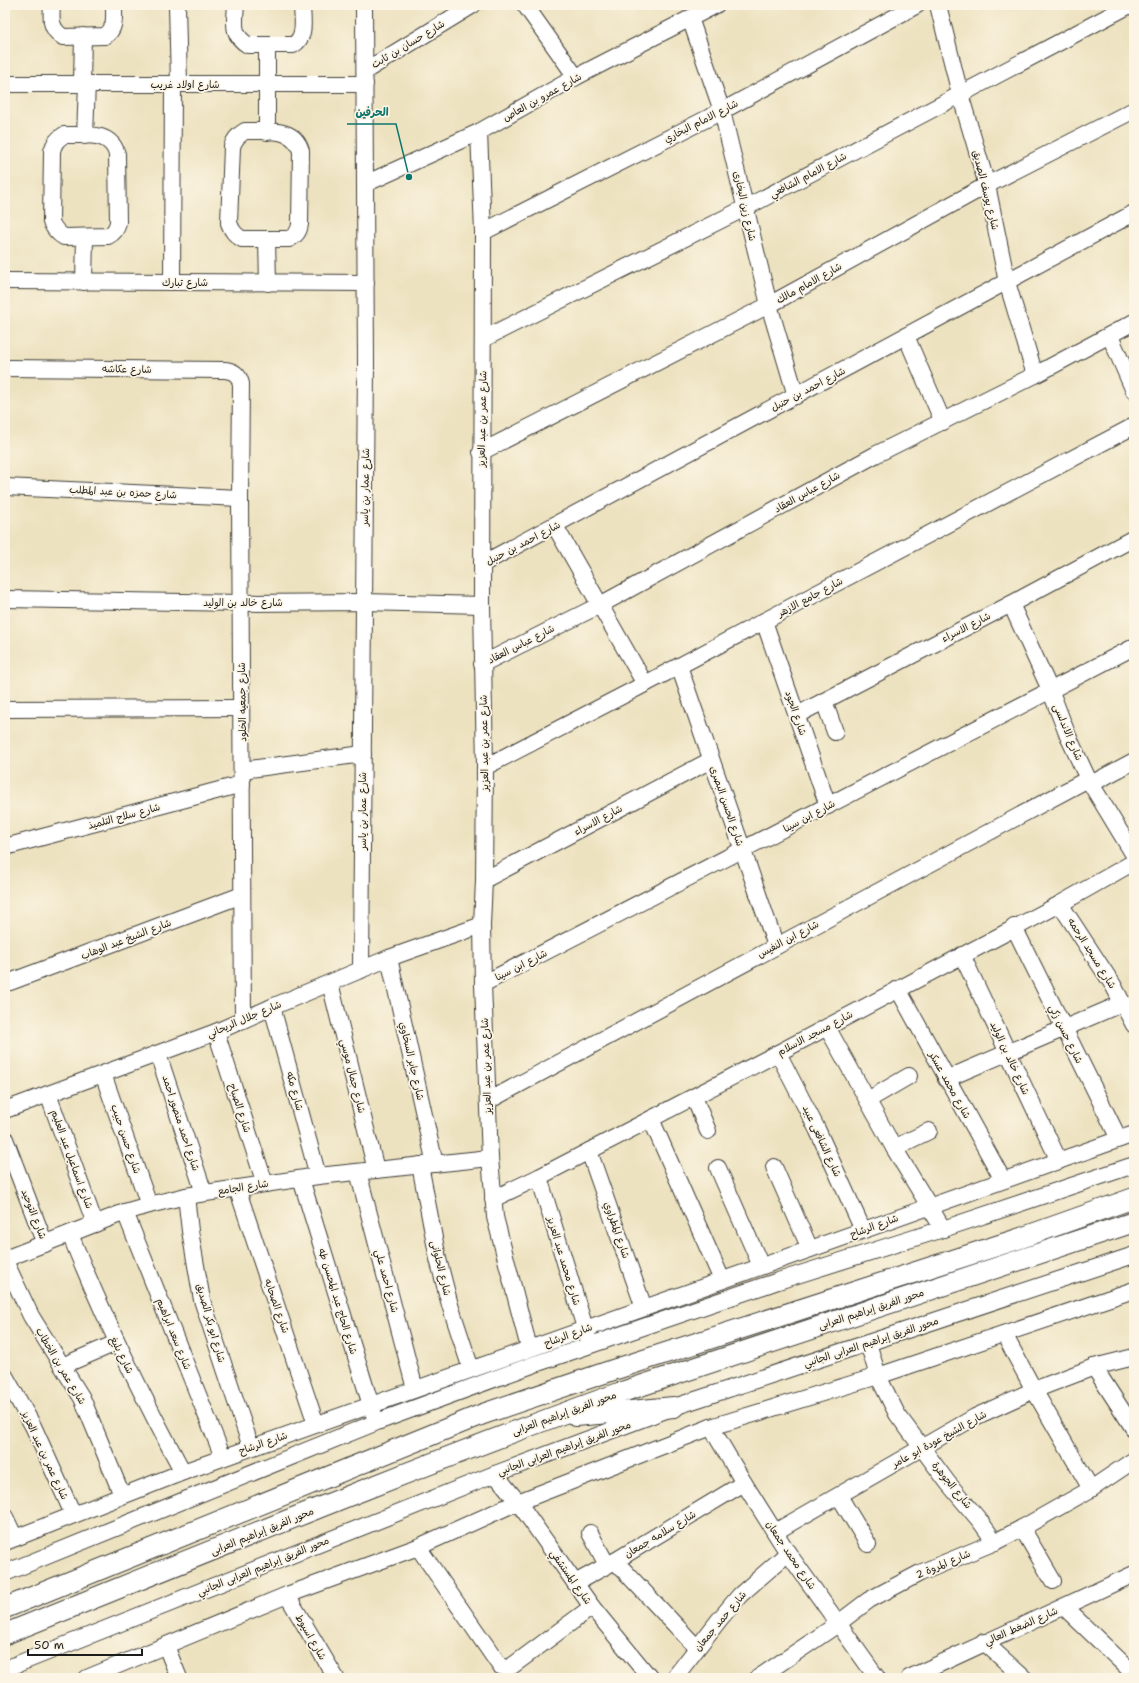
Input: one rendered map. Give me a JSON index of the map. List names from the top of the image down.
{
  "streets": {
    "main road": ["محور الفريق إبراهيم العرابى"],
    "street": [
      "شارع حسان بن ثابت",
      "شارع اولاد غريب",
      "شارع عمرو بن العاص",
      "شارع الامام البخاري",
      "شارع الامام الشافعي",
      "شارع يوسف الصديق",
      "شارع زين البخارى",
      "شارع تبارك",
      "شارع الامام مالك",
      "شارع عكاشه",
      "شارع احمد بن حنبل",
      "شارع عمر بن عبد العزيز",
      "شارع عمار بن ياسر",
      "شارع حمزه بن عبد المطلب",
      "شارع عباس العقاد",
      "شارع جامع الازهر",
      "شارع خالد بن الوليد",
      "شارع الاسراء",
      "شارع جمعيه الخلود",
      "شارع الجود",
      "شارع الاندلسى",
      "شارع الحسن البصرى",
      "شارع سلاح التلميذ",
      "شارع ابن سينا",
      "شارع الشيخ عبد الوهاب",
      "شارع ابن النفيس",
      "شارع مسجد الرحمه",
      "شارع جلال الريحاني",
      "شارع مسجد الاسلام",
      "شارع حسن زكي",
      "شارع جابر السخاوي",
      "شارع جمال موسي",
      "شارع محمد عسكر",
      "شارع مكه",
      "شارع الصباح",
      "شارع احمد منصور احمد",
      "شارع حسن حبيب",
      "شارع الشافعى عبيد",
      "شارع اسماعيل عبد العليم",
      "شارع الجامع",
      "شارع التوحيد",
      "شارع الرشاح",
      "شارع المطراوي",
      "شارع محمد عبد العزيز",
      "شارع الحلوانى",
      "شارع احمد علي",
      "شارع الحاج عبد المحسن طه",
      "شارع الصحابه",
      "شارع ابو بكر الصديق",
      "شارع سعد ابراهيم",
      "محور الفريق إبراهيم العرابى الجانبي",
      "شارع بليغ",
      "شارع عمر بن الخطاب",
      "شارع الشيخ عودة ابو عامر",
      "شارع الجوهرة",
      "شارع سلامه جمعان",
      "شارع محمد جمعان",
      "شارع المروة 2",
      "شارع المستشفي",
      "شارع حمد جمعان",
      "شارع الضغط العالي",
      "شارع اسيوط"
    ]
  },
  "crossings": [
    ["شارع حسان بن ثابت", "شارع اولاد غريب"],
    ["شارع حسان بن ثابت", "شارع عمار بن ياسر"],
    ["شارع اولاد غريب", "شارع عمار بن ياسر"],
    ["شارع عمرو بن العاص", "شارع زين البخارى"],
    ["شارع عمرو بن العاص", "شارع عمر بن عبد العزيز"],
    ["شارع عمرو بن العاص", "شارع عمار بن ياسر"],
    ["شارع الامام البخاري", "شارع زين البخارى"],
    ["شارع الامام البخاري", "شارع عمر بن عبد العزيز"],
    ["شارع الامام الشافعي", "شارع يوسف الصديق"],
    ["شارع الامام الشافعي", "شارع زين البخارى"],
    ["شارع الامام الشافعي", "شارع عمر بن عبد العزيز"],
    ["شارع يوسف الصديق", "شارع الامام مالك"],
    ["شارع يوسف الصديق", "شارع احمد بن حنبل"],
    ["شارع يوسف الصديق", "شارع عباس العقاد"],
    ["شارع زين البخارى", "شارع الامام مالك"],
    ["شارع زين البخارى", "شارع احمد بن حنبل"],
    ["شارع تبارك", "شارع عمار بن ياسر"],
    ["شارع الامام مالك", "شارع عمر بن عبد العزيز"],
    ["شارع عكاشه", "شارع جمعيه الخلود"],
    ["شارع احمد بن حنبل", "شارع عمر بن عبد العزيز"],
    ["شارع عمر بن عبد العزيز", "شارع عباس العقاد"],
    ["شارع عمر بن عبد العزيز", "شارع جامع الازهر"],
    ["شارع عمر بن عبد العزيز", "شارع خالد بن الوليد"],
    ["شارع عمر بن عبد العزيز", "شارع الاسراء"],
    ["شارع عمر بن عبد العزيز", "شارع ابن سينا"],
    ["شارع عمر بن عبد العزيز", "شارع ابن النفيس"],
    ["شارع عمر بن عبد العزيز", "شارع جلال الريحاني"],
    ["شارع عمر بن عبد العزيز", "شارع مسجد الاسلام"],
    ["شارع عمر بن عبد العزيز", "شارع الجامع"],
    ["شارع عمر بن عبد العزيز", "شارع الرشاح"],
    ["شارع عمار بن ياسر", "شارع خالد بن الوليد"],
    ["شارع عمار بن ياسر", "شارع سلاح التلميذ"],
    ["شارع عمار بن ياسر", "شارع جلال الريحاني"],
    ["شارع حمزه بن عبد المطلب", "شارع جمعيه الخلود"],
    ["شارع جامع الازهر", "شارع الجود"],
    ["شارع جامع الازهر", "شارع الحسن البصرى"],
    ["شارع خالد بن الوليد", "شارع جمعيه الخلود"],
    ["شارع خالد بن الوليد", "شارع مسجد الاسلام"],
    ["شارع خالد بن الوليد", "شارع الرشاح"],
    ["شارع الاسراء", "شارع الجود"],
    ["شارع الاسراء", "شارع الاندلسى"],
    ["شارع الاسراء", "شارع الحسن البصرى"],
    ["شارع جمعيه الخلود", "شارع سلاح التلميذ"],
    ["شارع جمعيه الخلود", "شارع الشيخ عبد الوهاب"],
    ["شارع جمعيه الخلود", "شارع جلال الريحاني"],
    ["شارع الجود", "شارع ابن سينا"],
    ["شارع الاندلسى", "شارع ابن سينا"],
    ["شارع الاندلسى", "شارع ابن النفيس"],
    ["شارع الحسن البصرى", "شارع ابن سينا"],
    ["شارع الحسن البصرى", "شارع ابن النفيس"],
    ["شارع مسجد الرحمه", "شارع مسجد الاسلام"],
    ["شارع جلال الريحاني", "شارع جابر السخاوي"],
    ["شارع جلال الريحاني", "شارع جمال موسي"],
    ["شارع جلال الريحاني", "شارع مكه"],
    ["شارع جلال الريحاني", "شارع الصباح"],
    ["شارع جلال الريحاني", "شارع احمد منصور احمد"],
    ["شارع جلال الريحاني", "شارع حسن حبيب"],
    ["شارع جلال الريحاني", "شارع اسماعيل عبد العليم"],
    ["شارع مسجد الاسلام", "شارع حسن زكي"],
    ["شارع مسجد الاسلام", "شارع محمد عسكر"],
    ["شارع مسجد الاسلام", "شارع الشافعى عبيد"],
    ["شارع مسجد الاسلام", "شارع المطراوي"],
    ["شارع مسجد الاسلام", "شارع محمد عبد العزيز"],
    ["شارع حسن زكي", "شارع الرشاح"],
    ["شارع جابر السخاوي", "شارع الجامع"],
    ["شارع جابر السخاوي", "شارع الحلوانى"],
    ["شارع جمال موسي", "شارع الجامع"],
    ["شارع محمد عسكر", "شارع الرشاح"],
    ["شارع مكه", "شارع الجامع"],
    ["شارع الصباح", "شارع الجامع"],
    ["شارع احمد منصور احمد", "شارع الجامع"],
    ["شارع حسن حبيب", "شارع الجامع"],
    ["شارع الشافعى عبيد", "شارع الرشاح"],
    ["شارع اسماعيل عبد العليم", "شارع الجامع"],
    ["شارع الجامع", "شارع التوحيد"],
    ["شارع الجامع", "شارع الحلوانى"],
    ["شارع الجامع", "شارع احمد علي"],
    ["شارع الجامع", "شارع الحاج عبد المحسن طه"],
    ["شارع الجامع", "شارع الصحابه"],
    ["شارع الجامع", "شارع ابو بكر الصديق"],
    ["شارع الجامع", "شارع سعد ابراهيم"],
    ["شارع الجامع", "شارع بليغ"],
    ["شارع الجامع", "شارع عمر بن الخطاب"],
    ["شارع الرشاح", "شارع المطراوي"],
    ["شارع الرشاح", "شارع محمد عبد العزيز"],
    ["شارع الرشاح", "شارع الحلوانى"],
    ["شارع الرشاح", "شارع احمد علي"],
    ["شارع الرشاح", "شارع الحاج عبد المحسن طه"],
    ["شارع الرشاح", "شارع الصحابه"],
    ["شارع الرشاح", "شارع ابو بكر الصديق"],
    ["شارع الرشاح", "شارع سعد ابراهيم"],
    ["شارع الرشاح", "شارع بليغ"],
    ["شارع الرشاح", "شارع عمر بن الخطاب"],
    ["محور الفريق إبراهيم العرابى الجانبي", "شارع الجوهرة"],
    ["محور الفريق إبراهيم العرابى الجانبي", "شارع المستشفي"],
    ["شارع الشيخ عودة ابو عامر", "شارع الجوهرة"],
    ["شارع الشيخ عودة ابو عامر", "شارع محمد جمعان"],
    ["شارع الجوهرة", "شارع المروة 2"],
    ["شارع سلامه جمعان", "شارع محمد جمعان"],
    ["شارع سلامه جمعان", "شارع المستشفي"],
    ["شارع محمد جمعان", "شارع المروة 2"],
    ["شارع محمد جمعان", "شارع حمد جمعان"]
  ],
  "places": ["الحرفين"],
  "scale_bar": "50 m"
}
